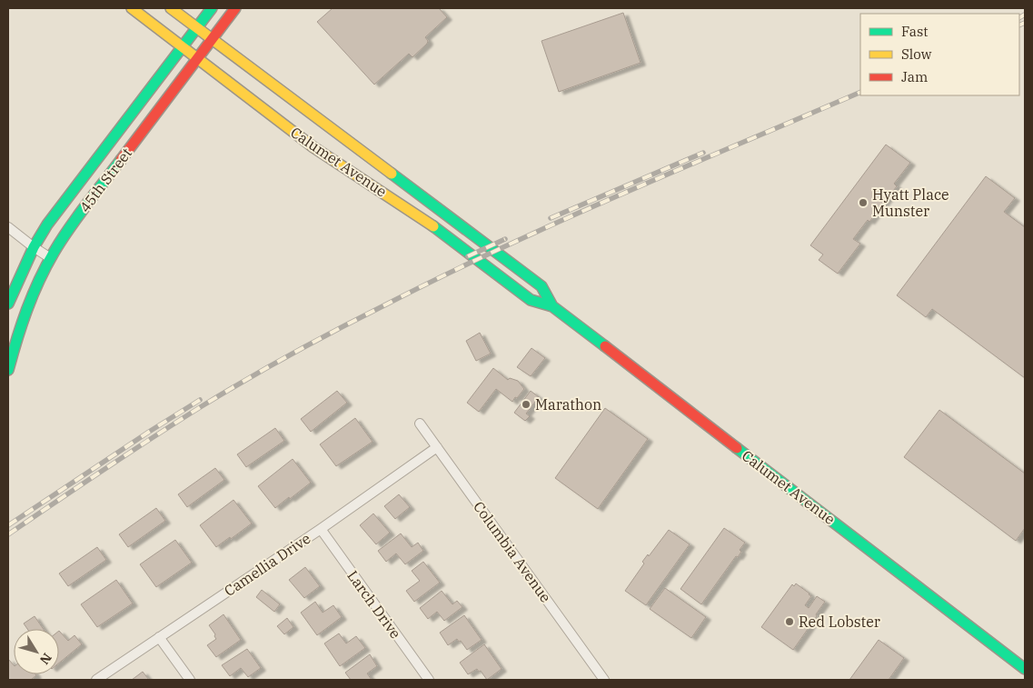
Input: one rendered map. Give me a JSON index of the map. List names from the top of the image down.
{
  "streets": {
    "main road": ["Calumet Avenue", "45th Street"],
    "street": ["Columbia Avenue", "Camellia Drive", "Larch Drive"]
  },
  "crossings": [
    ["Calumet Avenue", "45th Street"],
    ["Columbia Avenue", "Camellia Drive"],
    ["Camellia Drive", "Larch Drive"]
  ],
  "places": ["Hyatt Place Munster", "Marathon", "Red Lobster"],
  "legend": ["Fast", "Slow", "Jam"],
  "north": "bottom right"
}
